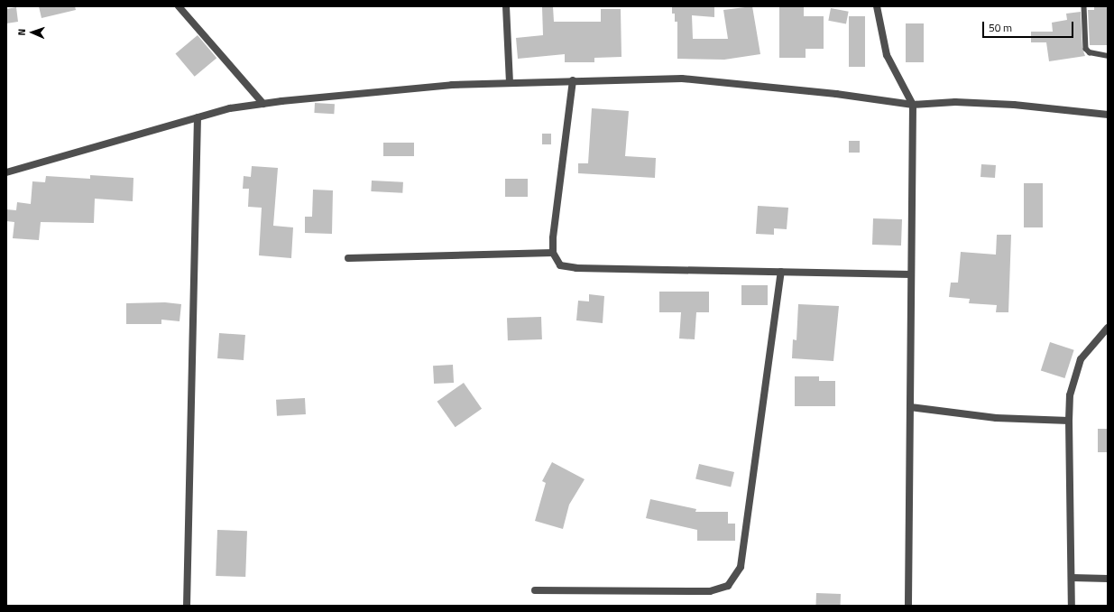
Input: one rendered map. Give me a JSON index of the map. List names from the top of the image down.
{
  "scale_bar": "50 m",
  "north": "left"
}
